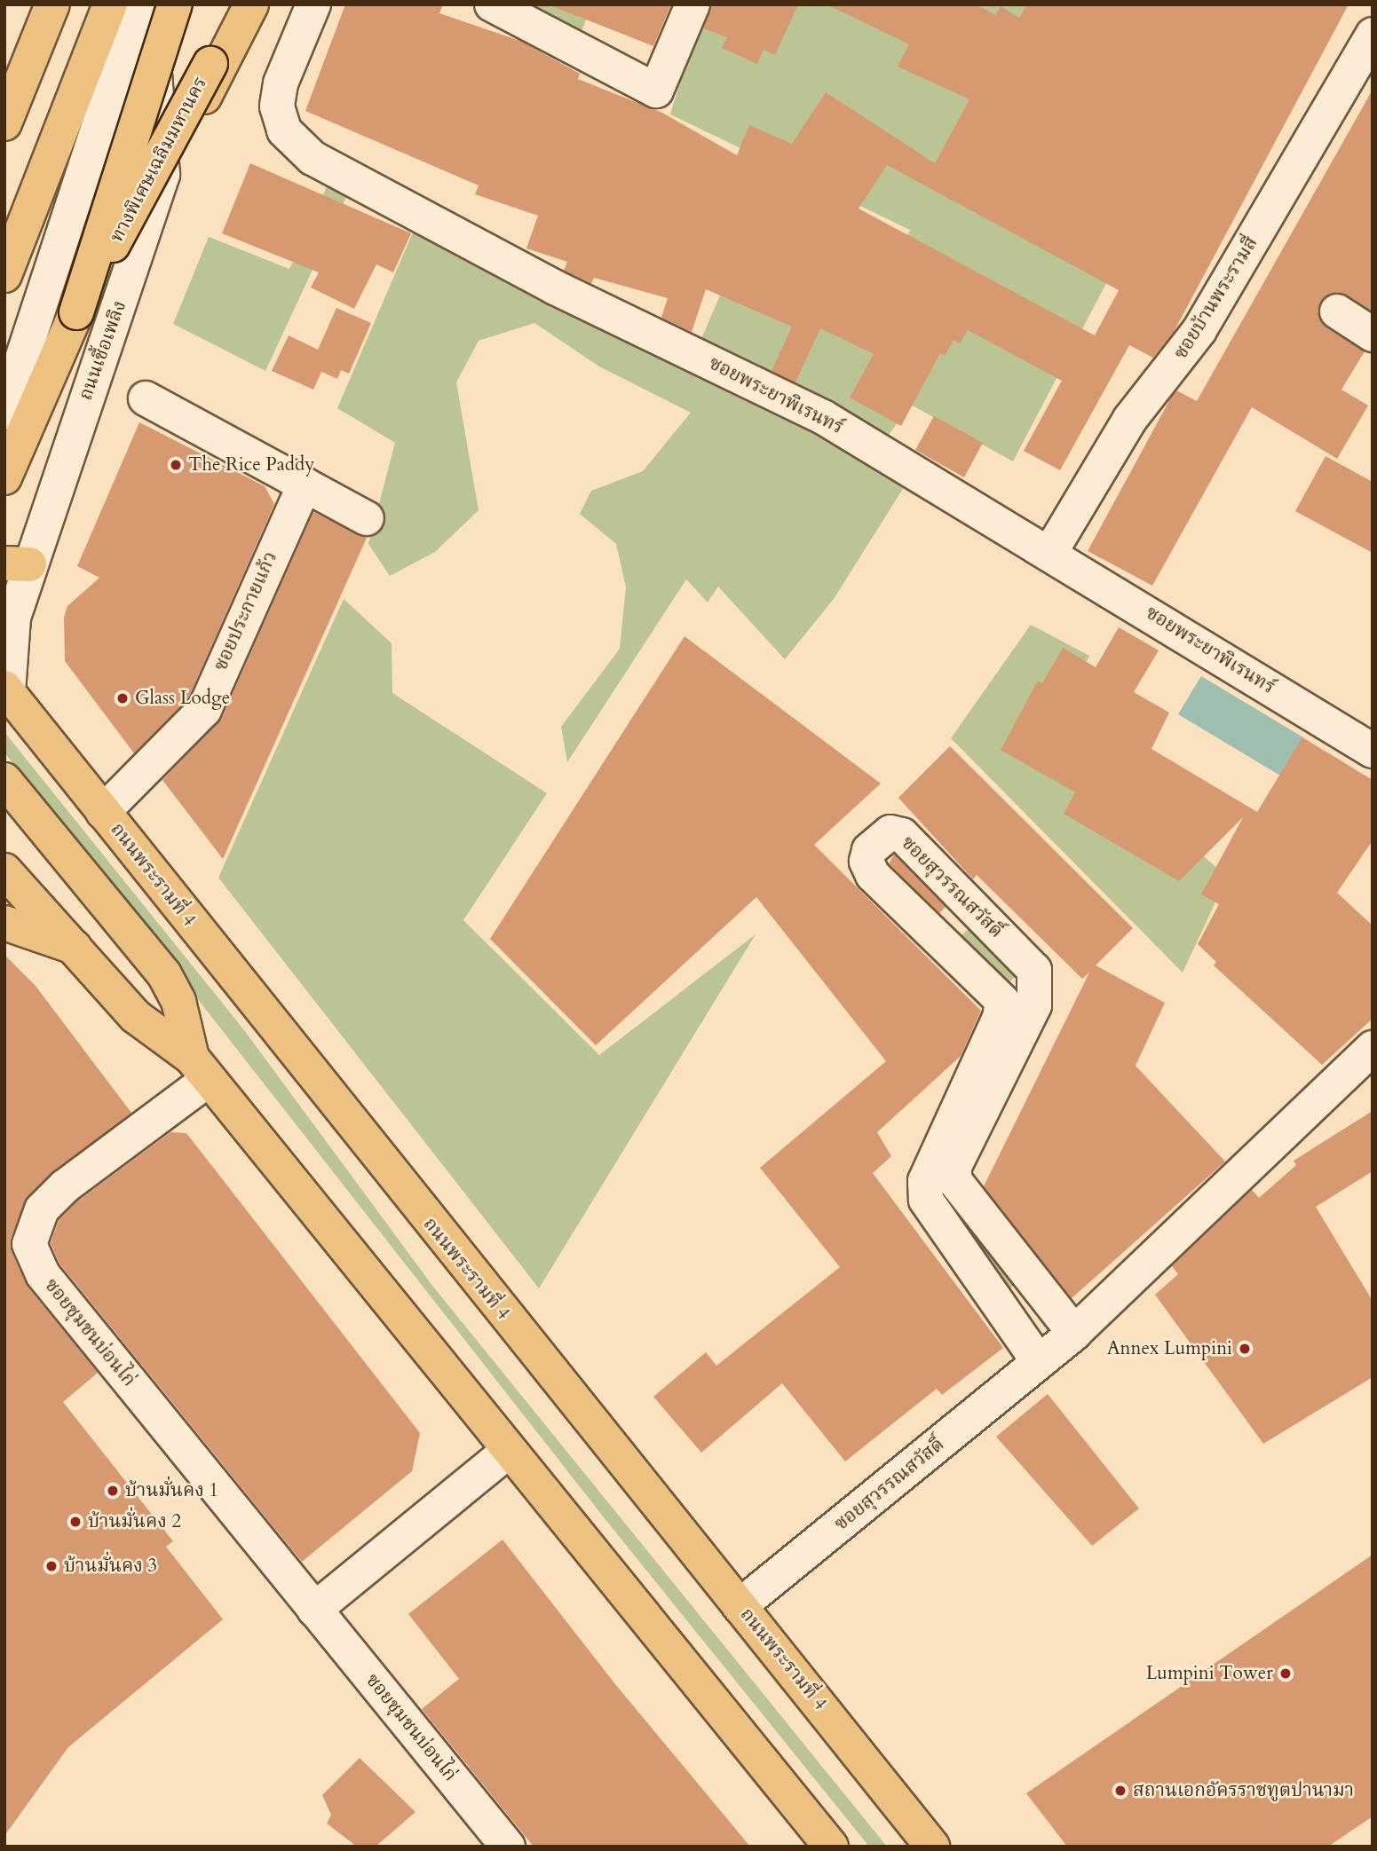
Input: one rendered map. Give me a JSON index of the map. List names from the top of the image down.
{
  "streets": {
    "main road": ["ทางพิเศษเฉลิมมหานคร", "ถนนพระรามที่ 4"],
    "street": [
      "ซอยบ้านพระรามสี่",
      "ถนนเชื้อเพลิง",
      "ซอยพระยาพิเรนทร์",
      "ซอยประกายแก้ว",
      "ซอยสุวรรณสวัสดิ์",
      "ซอยชุมชนบ่อนไก่"
    ]
  },
  "crossings": [
    ["ซอยบ้านพระรามสี่", "ซอยพระยาพิเรนทร์"],
    ["ถนนเชื้อเพลิง", "ถนนพระรามที่ 4"],
    ["ซอยประกายแก้ว", "ถนนพระรามที่ 4"],
    ["ถนนพระรามที่ 4", "ซอยสุวรรณสวัสดิ์"]
  ],
  "places": [
    "The Rice Paddy",
    "Glass Lodge",
    "Annex Lumpini",
    "บ้านมั่นคง 1",
    "บ้านมั่นคง 2",
    "บ้านมั่นคง 3",
    "Lumpini Tower",
    "สถานเอกอัครราชทูตปานามา"
  ]
}
